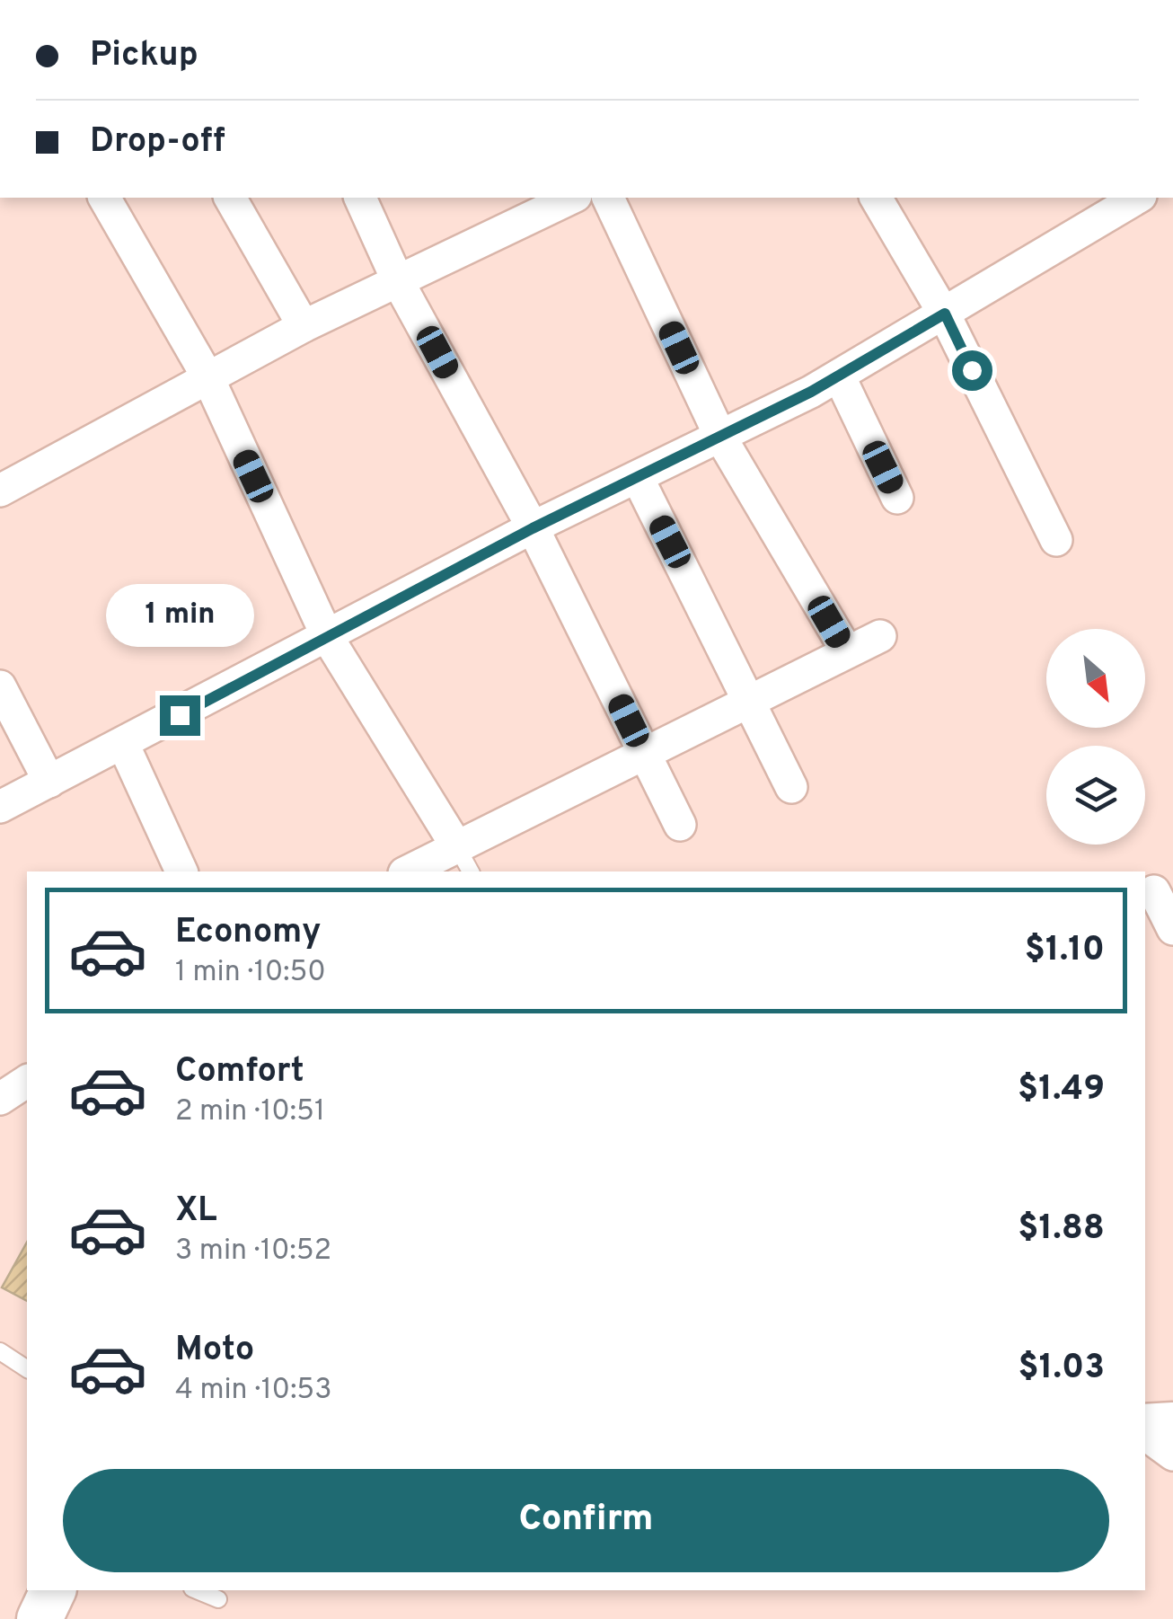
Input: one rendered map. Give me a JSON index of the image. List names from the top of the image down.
{
  "north": "bottom right",
  "page": {
    "banner": ["Pickup", "Drop-off"],
    "bubble": "1 min",
    "list": [
      {
        "name": "Economy",
        "note": "1 min · 10:50",
        "value": "$1.10"
      },
      {
        "name": "Comfort",
        "note": "2 min · 10:51",
        "value": "$1.49"
      },
      {
        "name": "XL",
        "note": "3 min · 10:52",
        "value": "$1.88"
      },
      {
        "name": "Moto",
        "note": "4 min · 10:53",
        "value": "$1.03"
      }
    ],
    "buttons": "Confirm"
  }
}
